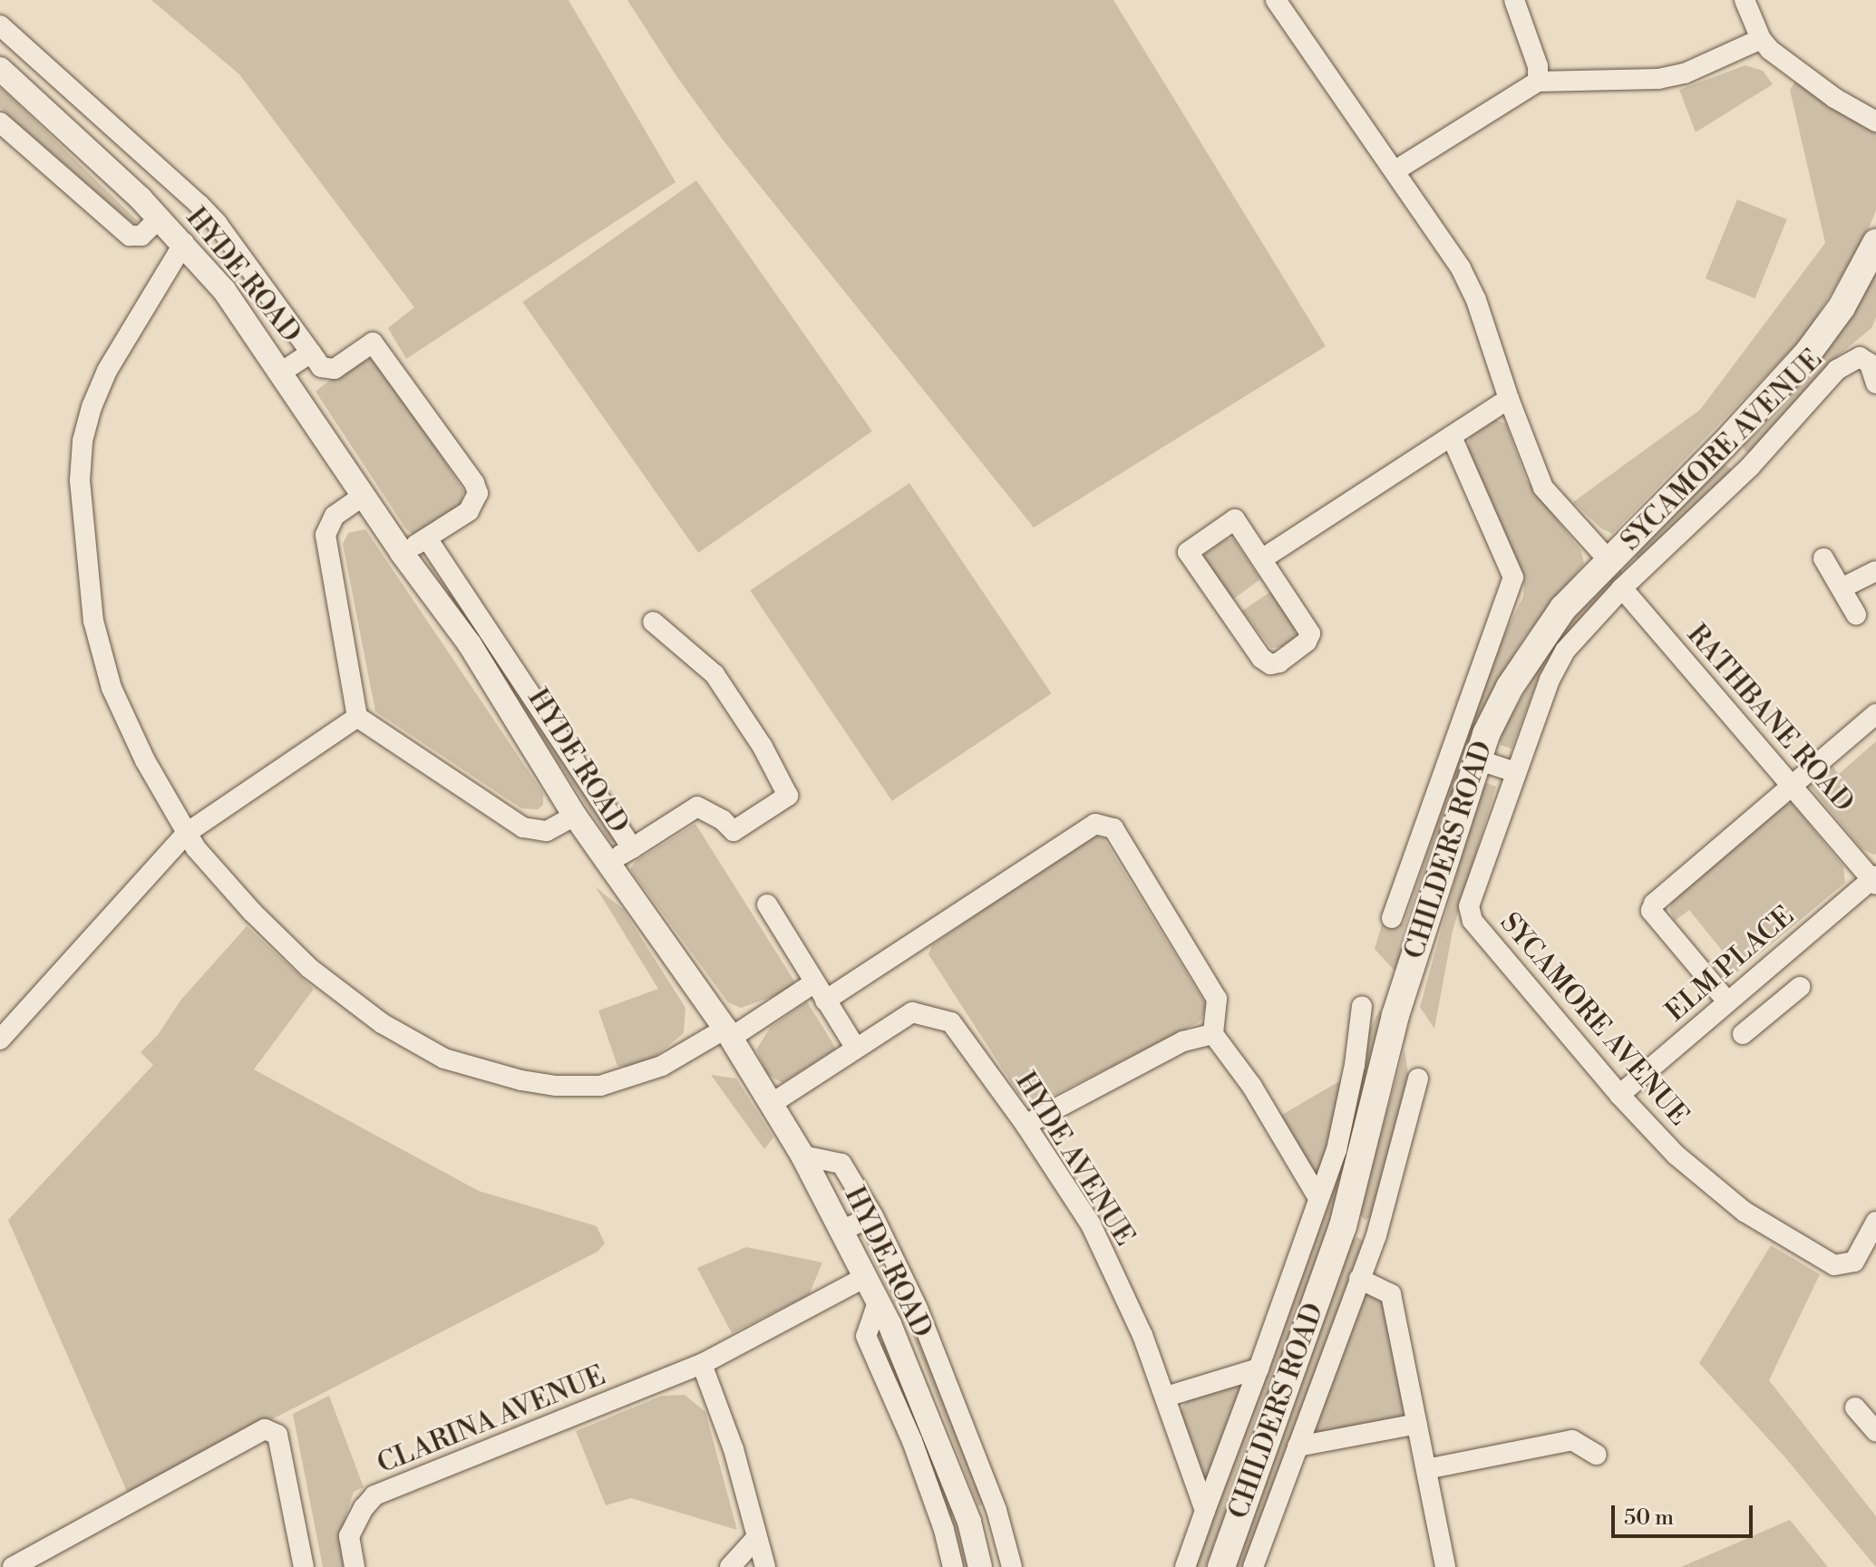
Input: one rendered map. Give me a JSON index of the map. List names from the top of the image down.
{
  "streets": {
    "main road": ["CHILDERS ROAD"],
    "street": [
      "HYDE ROAD",
      "SYCAMORE AVENUE",
      "RATHBANE ROAD",
      "ELM PLACE",
      "HYDE AVENUE",
      "CLARINA AVENUE"
    ]
  },
  "crossings": [
    ["HYDE ROAD", "HYDE AVENUE"],
    ["HYDE ROAD", "CLARINA AVENUE"],
    ["SYCAMORE AVENUE", "RATHBANE ROAD"],
    ["SYCAMORE AVENUE", "ELM PLACE"],
    ["RATHBANE ROAD", "ELM PLACE"]
  ],
  "scale_bar": "50 m"
}
